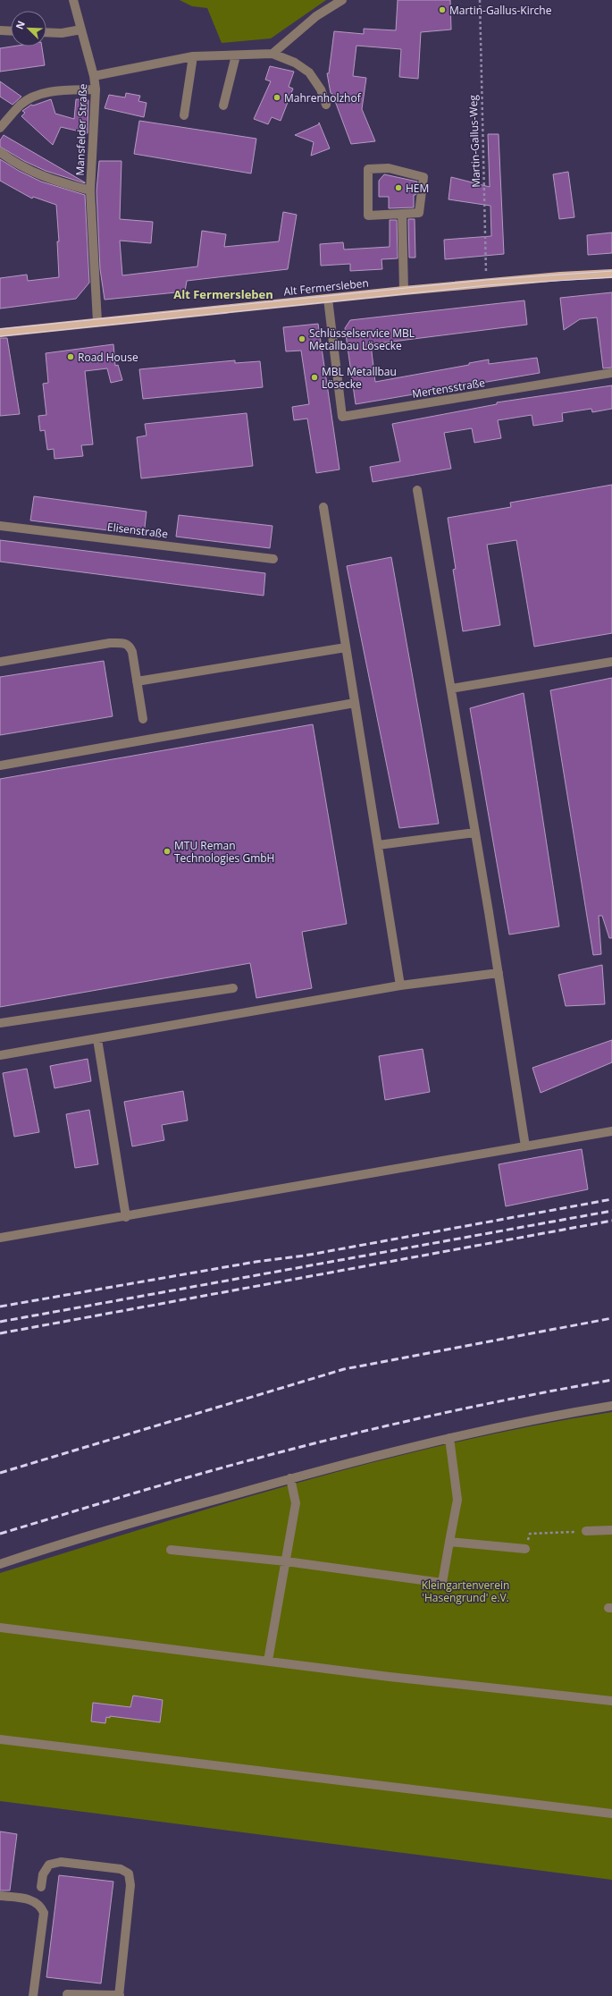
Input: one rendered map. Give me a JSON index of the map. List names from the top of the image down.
{
  "streets": {
    "main road": ["Alt Fermersleben"],
    "street": ["Mansfelder Straße", "Mertensstraße", "Elisenstraße"],
    "path": ["Martin-Gallus-Weg"]
  },
  "crossings": [
    ["Mansfelder Straße", "Alt Fermersleben"],
    ["Martin-Gallus-Weg", "Alt Fermersleben"],
    ["Alt Fermersleben", "Mertensstraße"]
  ],
  "districts": ["Alt Fermersleben"],
  "parks": ["Kleingartenverein 'Hasengrund' e.V."],
  "places": [
    "Martin-Gallus-Kirche",
    "Mahrenholzhof",
    "HEM",
    "Schlüsselservice MBL Metallbau Lösecke",
    "Road House",
    "MBL Metallbau Lösecke",
    "MTU Reman Technologies GmbH"
  ],
  "north": "top left"
}
